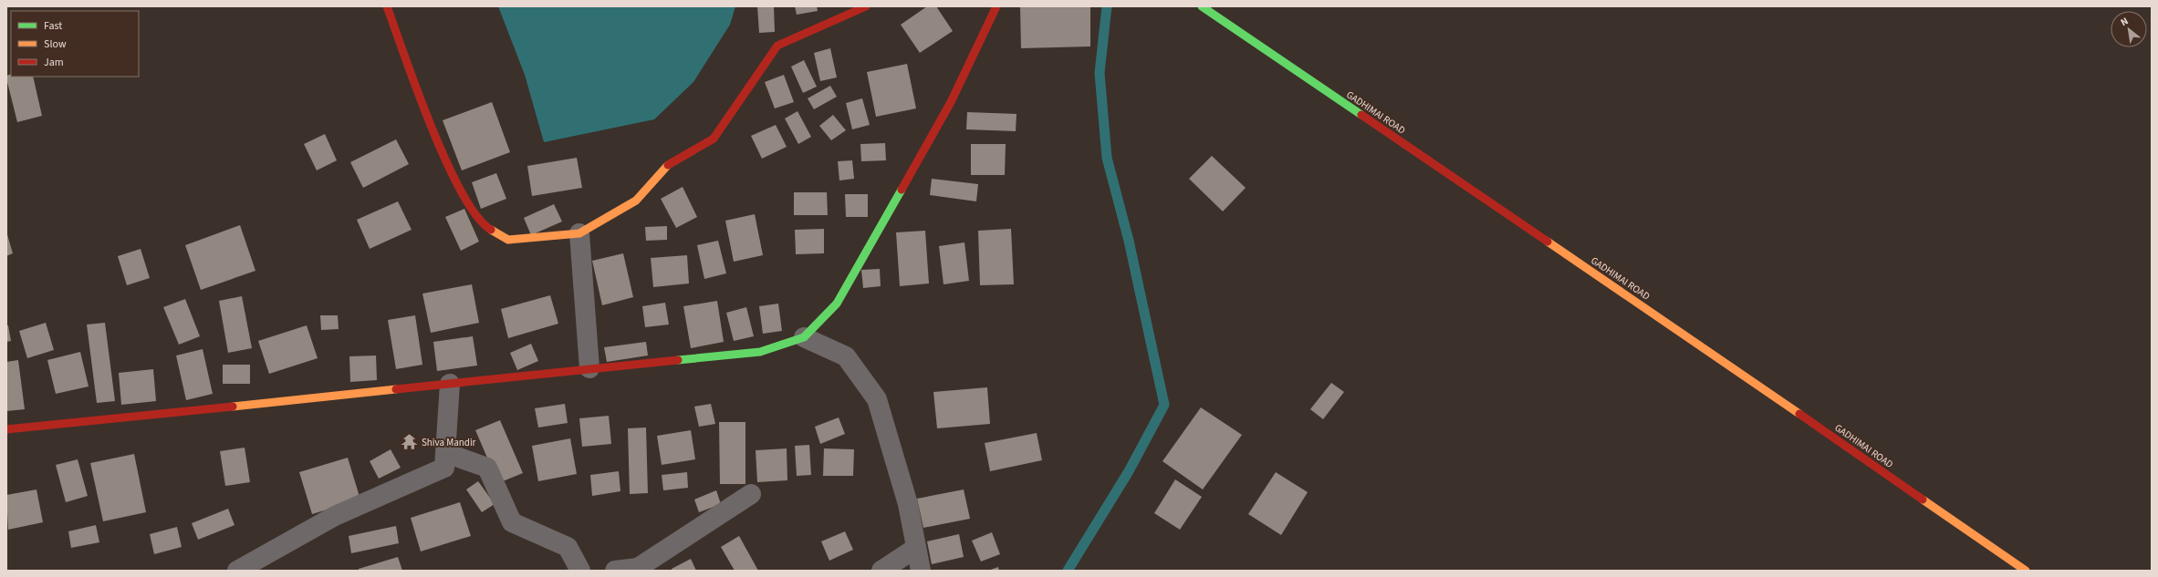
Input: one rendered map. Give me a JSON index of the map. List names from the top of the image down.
{
  "streets": {
    "street": ["GADHIMAI ROAD"]
  },
  "places": {
    "temple": ["Shiva Mandir"]
  },
  "legend": ["Fast", "Slow", "Jam"],
  "north": "top left"
}
